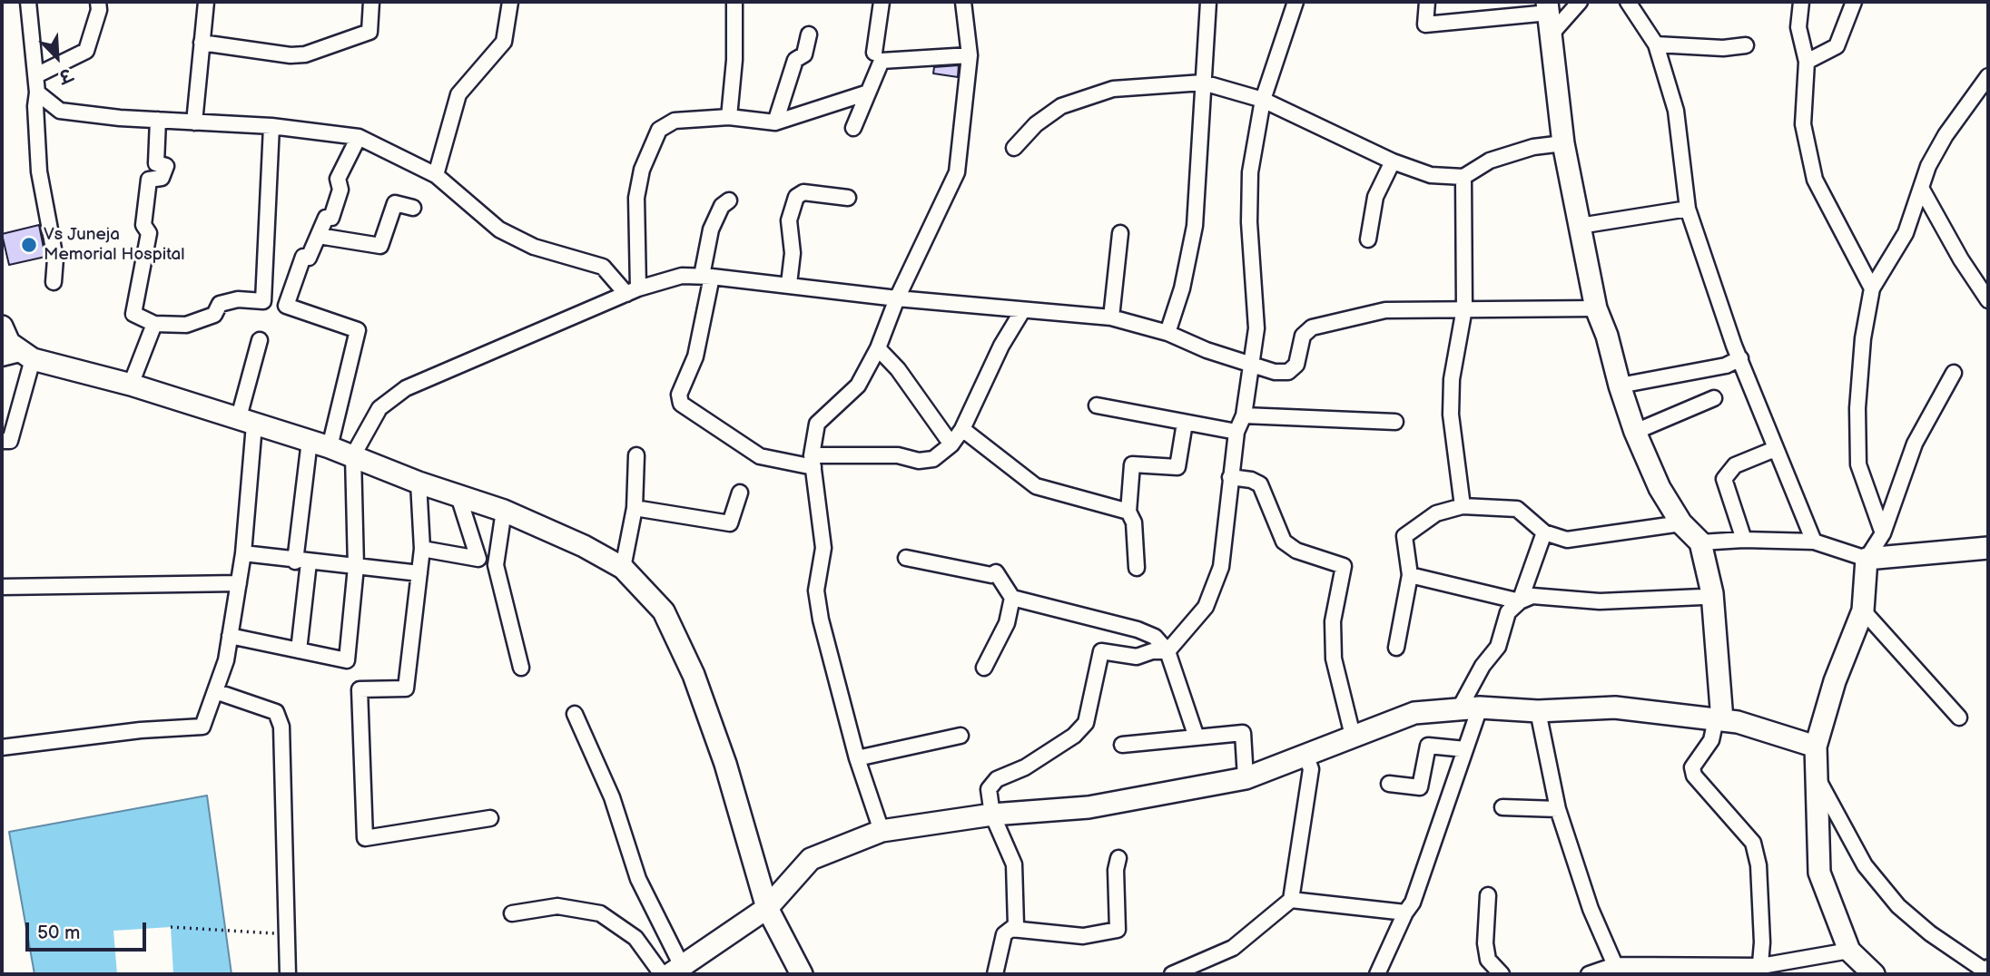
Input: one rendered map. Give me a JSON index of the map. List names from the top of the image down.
{
  "places": ["Vs Juneja Memorial Hospital"],
  "scale_bar": "50 m",
  "north": "bottom right"
}
